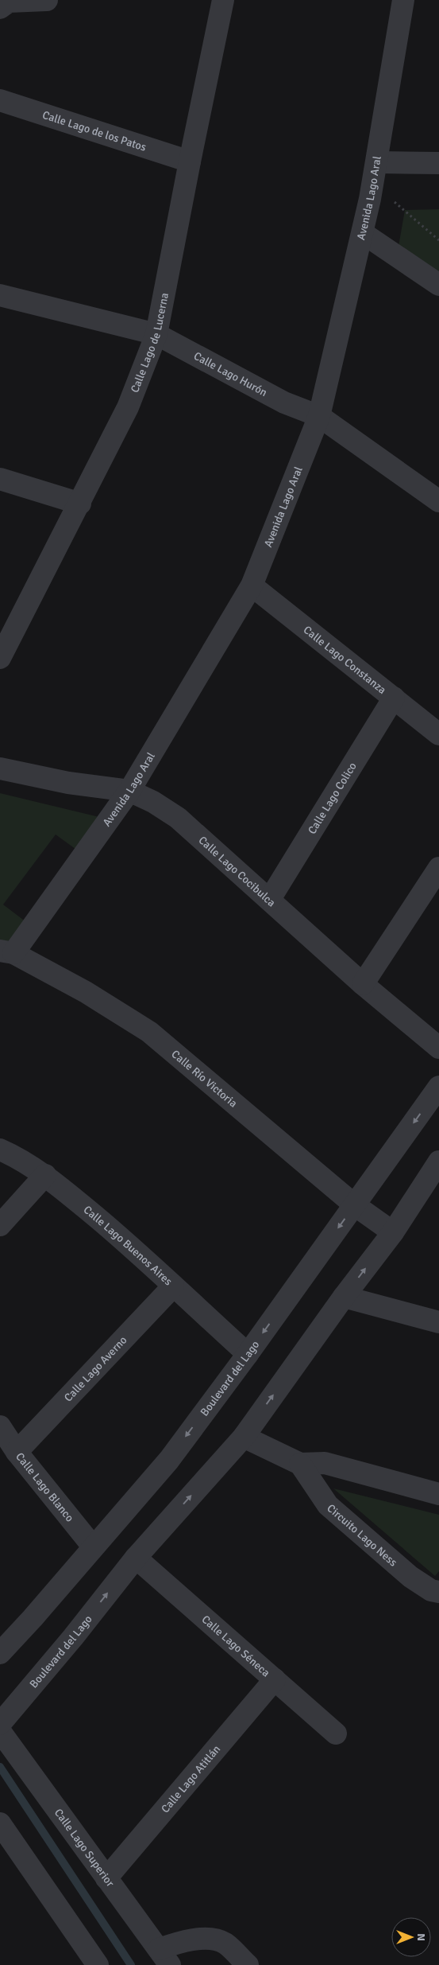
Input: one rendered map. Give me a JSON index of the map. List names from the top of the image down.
{
  "streets": {
    "street": [
      "Calle Lago de los Patos",
      "Avenida Lago Aral",
      "Calle Lago de Lucerna",
      "Calle Lago Hurón",
      "Calle Lago Constanza",
      "Calle Lago Colico",
      "Calle Lago Cocibulca",
      "Calle Río Victoria",
      "Calle Lago Buenos Aires",
      "Calle Lago Averno",
      "Boulevard del Lago",
      "Calle Lago Blanco",
      "Circuito Lago Ness",
      "Calle Lago Séneca",
      "Calle Lago Atitlán",
      "Calle Lago Superior"
    ]
  },
  "crossings": [
    ["Calle Lago de los Patos", "Calle Lago de Lucerna"],
    ["Avenida Lago Aral", "Calle Lago Hurón"],
    ["Avenida Lago Aral", "Calle Lago Constanza"],
    ["Avenida Lago Aral", "Calle Lago Cocibulca"],
    ["Avenida Lago Aral", "Calle Río Victoria"],
    ["Calle Lago de Lucerna", "Calle Lago Hurón"],
    ["Calle Lago Constanza", "Calle Lago Colico"],
    ["Calle Lago Colico", "Calle Lago Cocibulca"],
    ["Calle Río Victoria", "Boulevard del Lago"],
    ["Calle Lago Buenos Aires", "Calle Lago Averno"],
    ["Calle Lago Buenos Aires", "Boulevard del Lago"],
    ["Calle Lago Averno", "Calle Lago Blanco"],
    ["Boulevard del Lago", "Calle Lago Blanco"],
    ["Boulevard del Lago", "Calle Lago Séneca"],
    ["Calle Lago Séneca", "Calle Lago Atitlán"],
    ["Calle Lago Atitlán", "Calle Lago Superior"]
  ],
  "north": "right"
}
